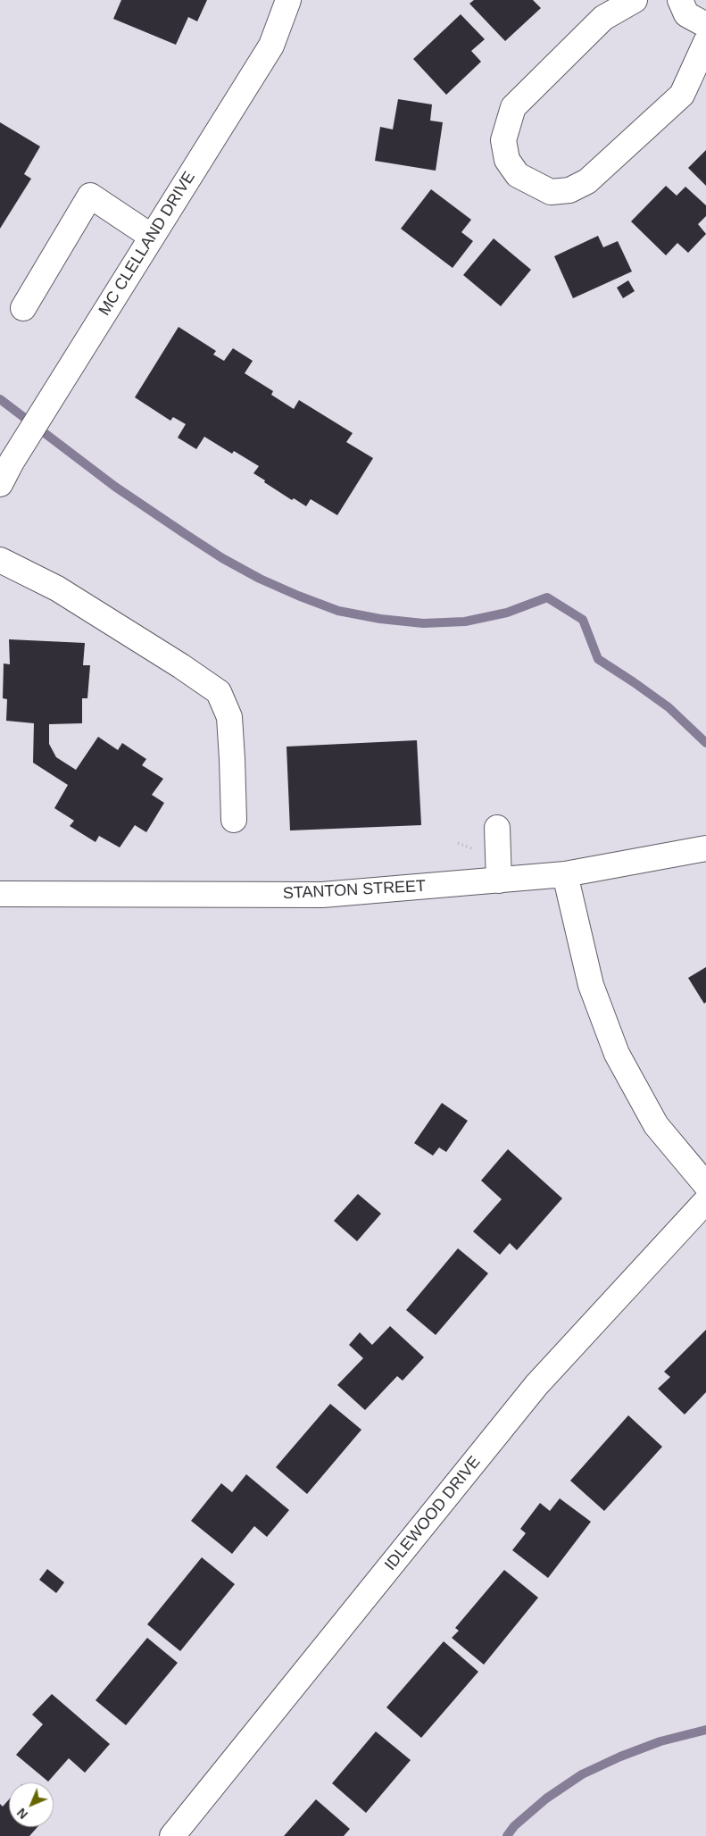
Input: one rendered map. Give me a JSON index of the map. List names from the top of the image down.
{
  "streets": {
    "street": ["MC CLELLAND DRIVE", "STANTON STREET", "IDLEWOOD DRIVE"]
  },
  "north": "bottom left"
}
